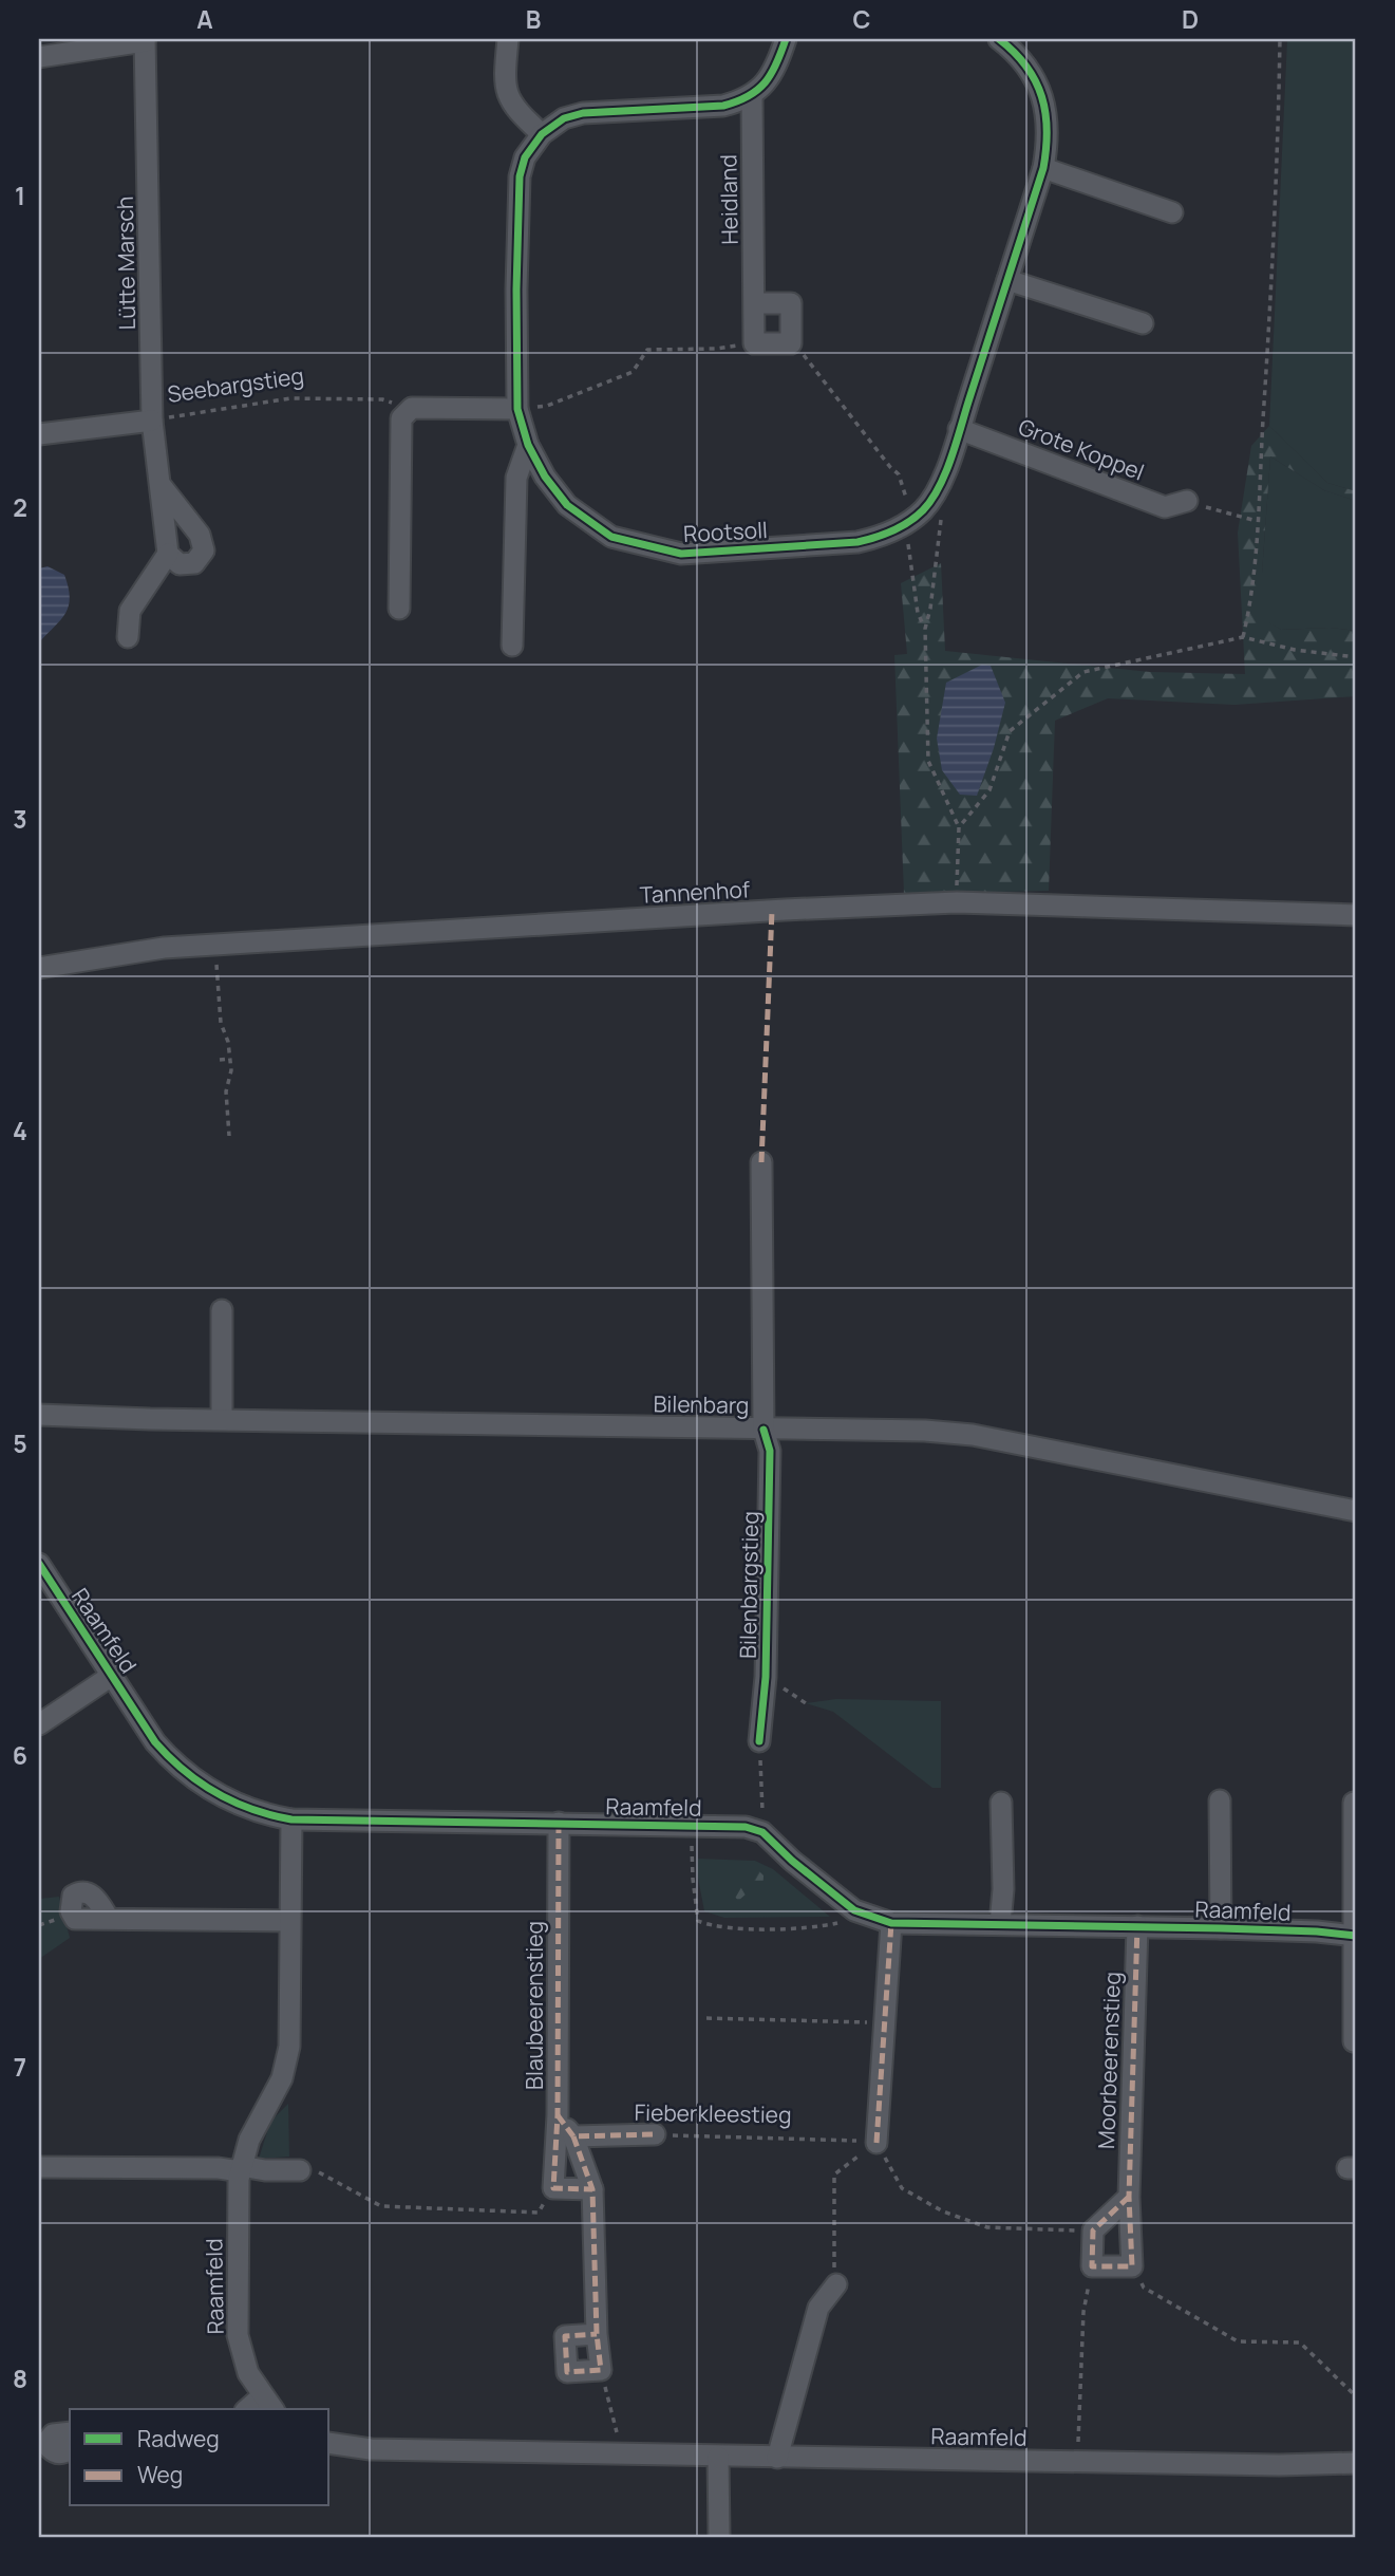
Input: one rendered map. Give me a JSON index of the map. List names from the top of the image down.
{
  "streets": {
    "street": [
      "Heidland",
      "Lütte Marsch",
      "Grote Koppel",
      "Rootsoll",
      "Tannenhof",
      "Bilenbarg",
      "Bilenbargstieg",
      "Raamfeld",
      "Blaubeerenstieg",
      "Moorbeerenstieg",
      "Fieberkleestieg"
    ],
    "path": ["Seebargstieg"]
  },
  "crossings": [
    ["Heidland", "Rootsoll"],
    ["Lütte Marsch", "Seebargstieg"],
    ["Grote Koppel", "Rootsoll"],
    ["Bilenbarg", "Bilenbargstieg"],
    ["Raamfeld", "Blaubeerenstieg"],
    ["Raamfeld", "Moorbeerenstieg"]
  ],
  "legend": ["Radweg", "Weg"],
  "grid": {
    "columns": [
      "A",
      "B",
      "C",
      "D"
    ],
    "rows": [
      "1",
      "2",
      "3",
      "4",
      "5",
      "6",
      "7",
      "8"
    ]
  }
}
